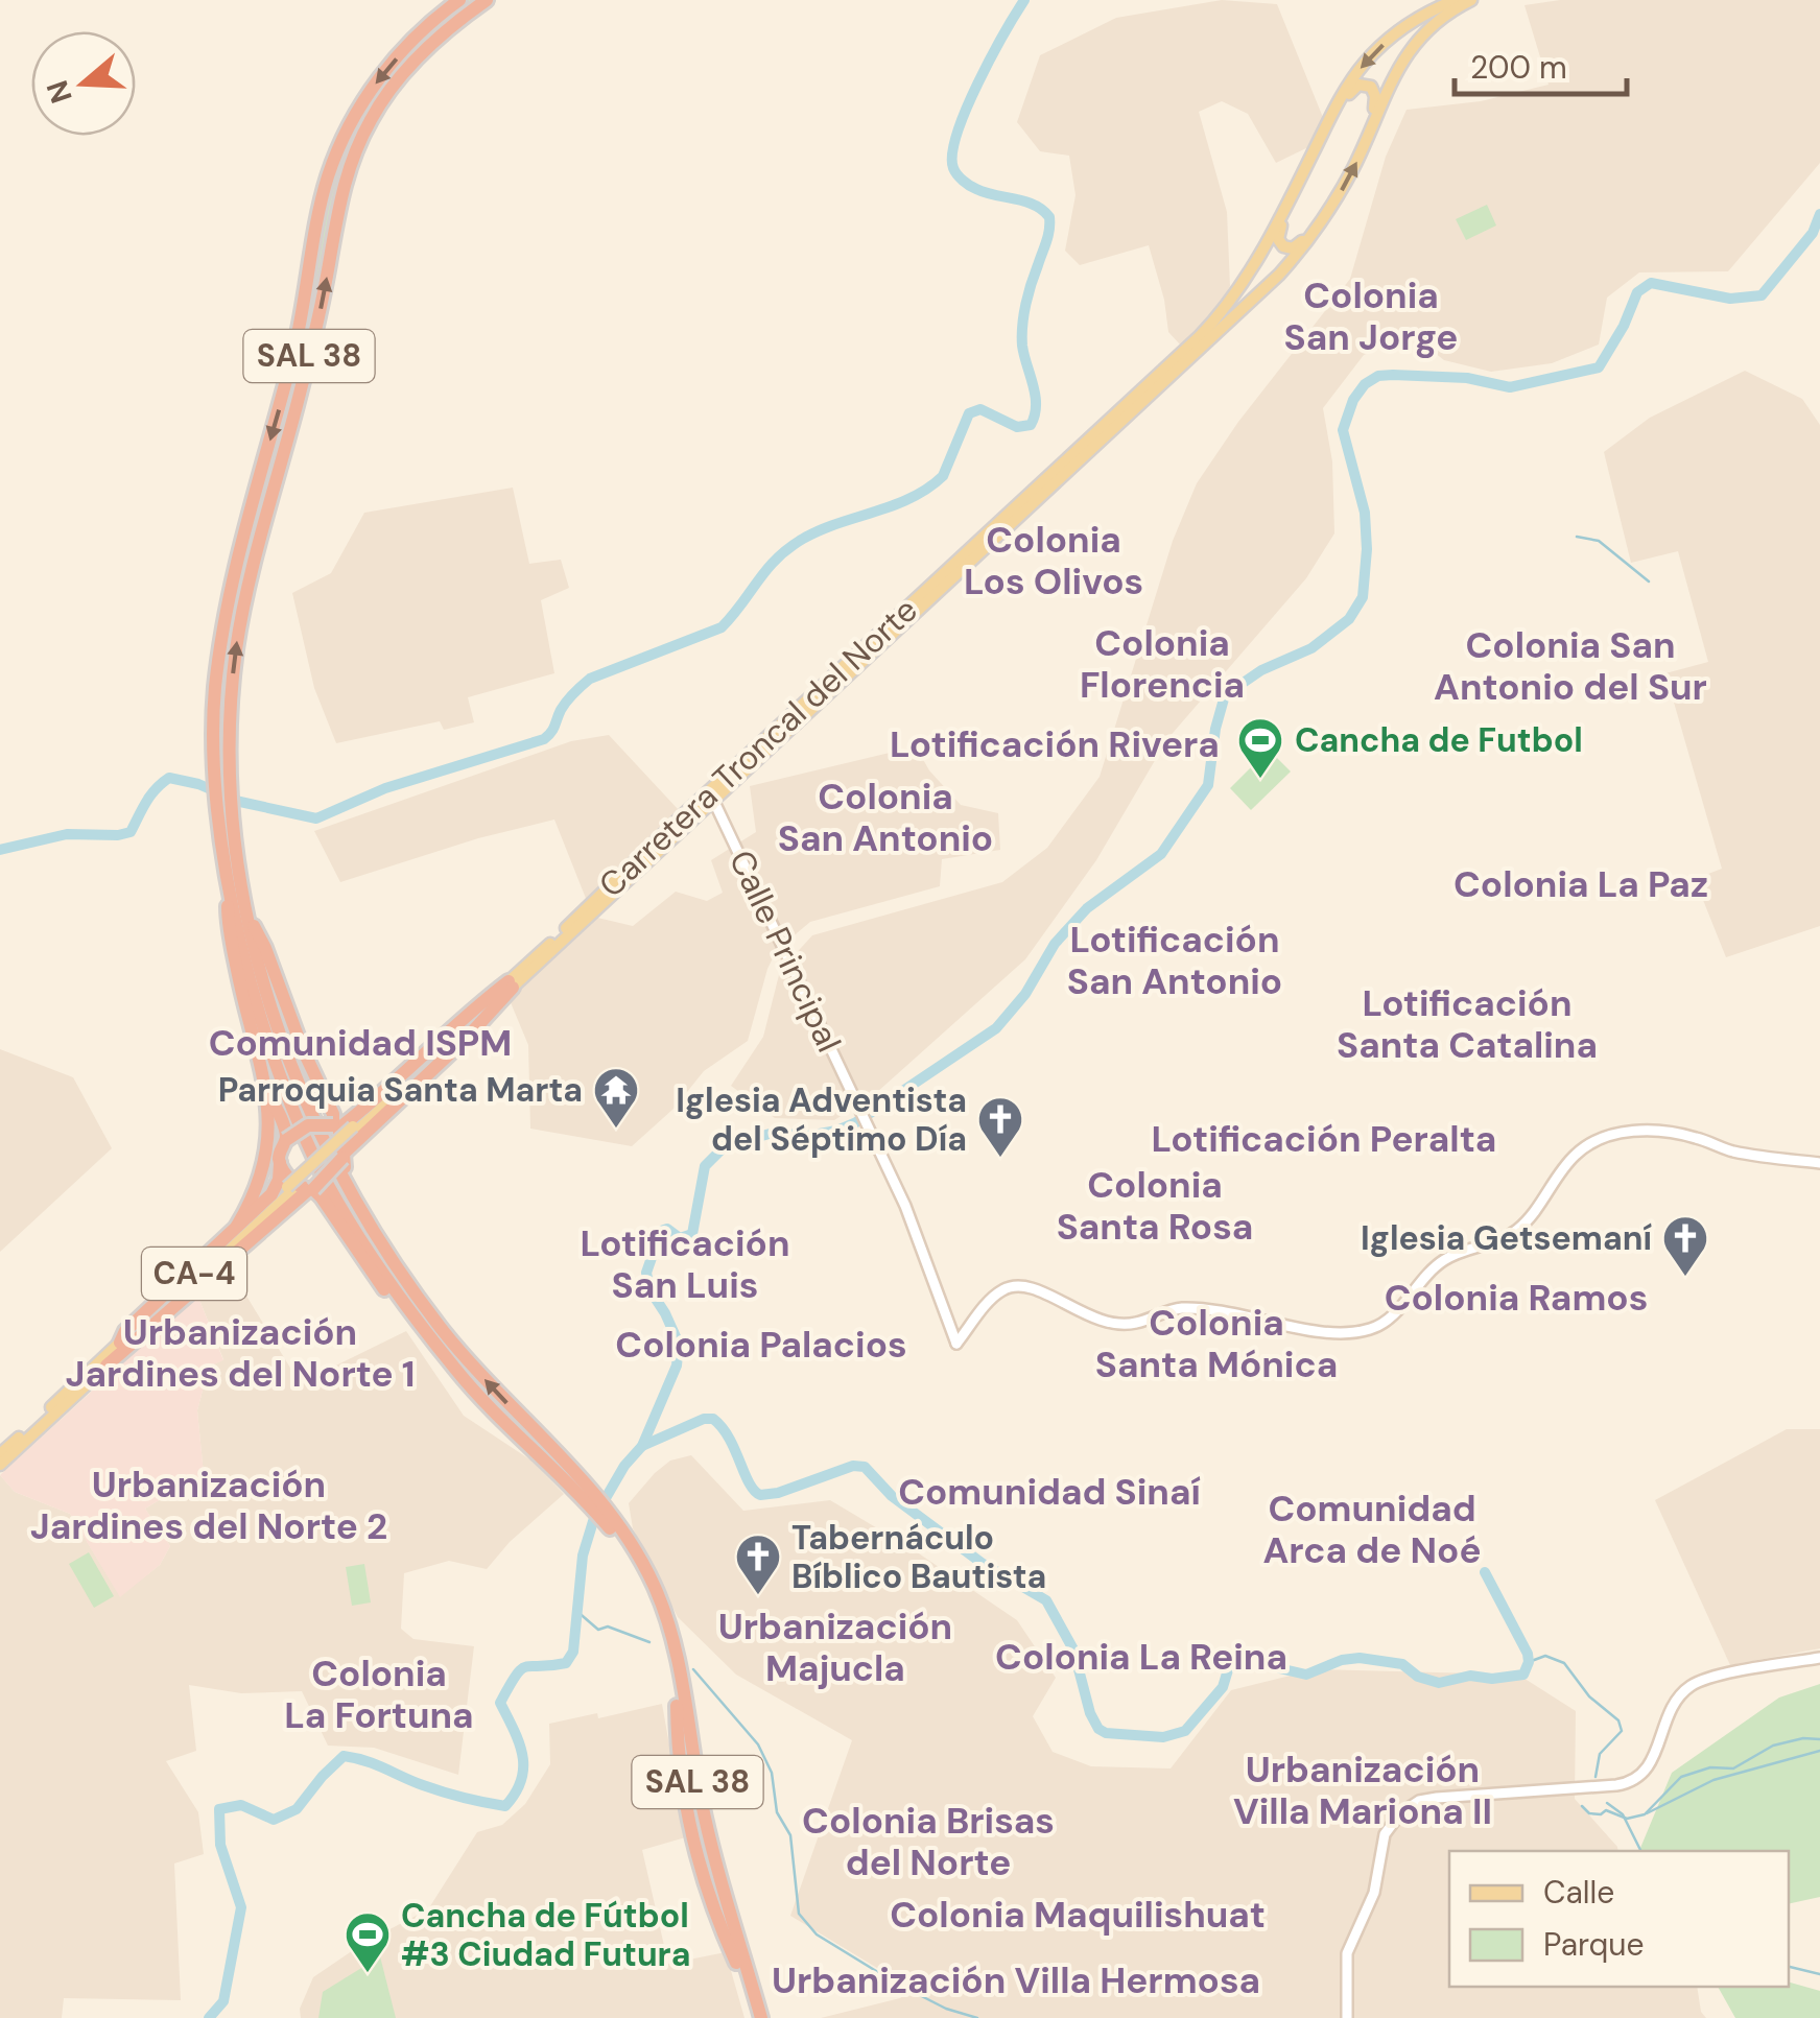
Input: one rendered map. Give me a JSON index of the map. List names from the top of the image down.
{
  "streets": {
    "highway": ["SAL 38"],
    "main road": ["Carretera Troncal del Norte", "CA-4"],
    "street": ["Calle Principal"]
  },
  "crossings": [
    ["Carretera Troncal del Norte", "Calle Principal"]
  ],
  "districts": [
    "Colonia San Jorge",
    "Colonia Los Olivos",
    "Colonia Florencia",
    "Colonia San Antonio del Sur",
    "Lotificación Rivera",
    "Colonia San Antonio",
    "Colonia La Paz",
    "Lotificación San Antonio",
    "Lotificación Santa Catalina",
    "Comunidad ISPM",
    "Lotificación Peralta",
    "Colonia Santa Rosa",
    "Lotificación San Luis",
    "Colonia Ramos",
    "Colonia Santa Mónica",
    "Urbanización Jardines del Norte 1",
    "Colonia Palacios",
    "Urbanización Jardines del Norte 2",
    "Comunidad Sinaí",
    "Comunidad Arca de Noé",
    "Urbanización Majucla",
    "Colonia La Reina",
    "Colonia La Fortuna",
    "Urbanización Villa Mariona II",
    "Colonia Brisas del Norte",
    "Colonia Maquilishuat",
    "Urbanización Villa Hermosa"
  ],
  "places": {
    "sports": ["Cancha de Futbol", "Cancha de Fútbol #3 Ciudad Futura"],
    "temple": ["Parroquia Santa Marta"],
    "church": ["Iglesia Adventista del Séptimo Día", "Iglesia Getsemaní", "Tabernáculo Bíblico Bautista"]
  },
  "legend": ["Calle", "Parque"],
  "scale_bar": "200 m",
  "north": "left"
}
